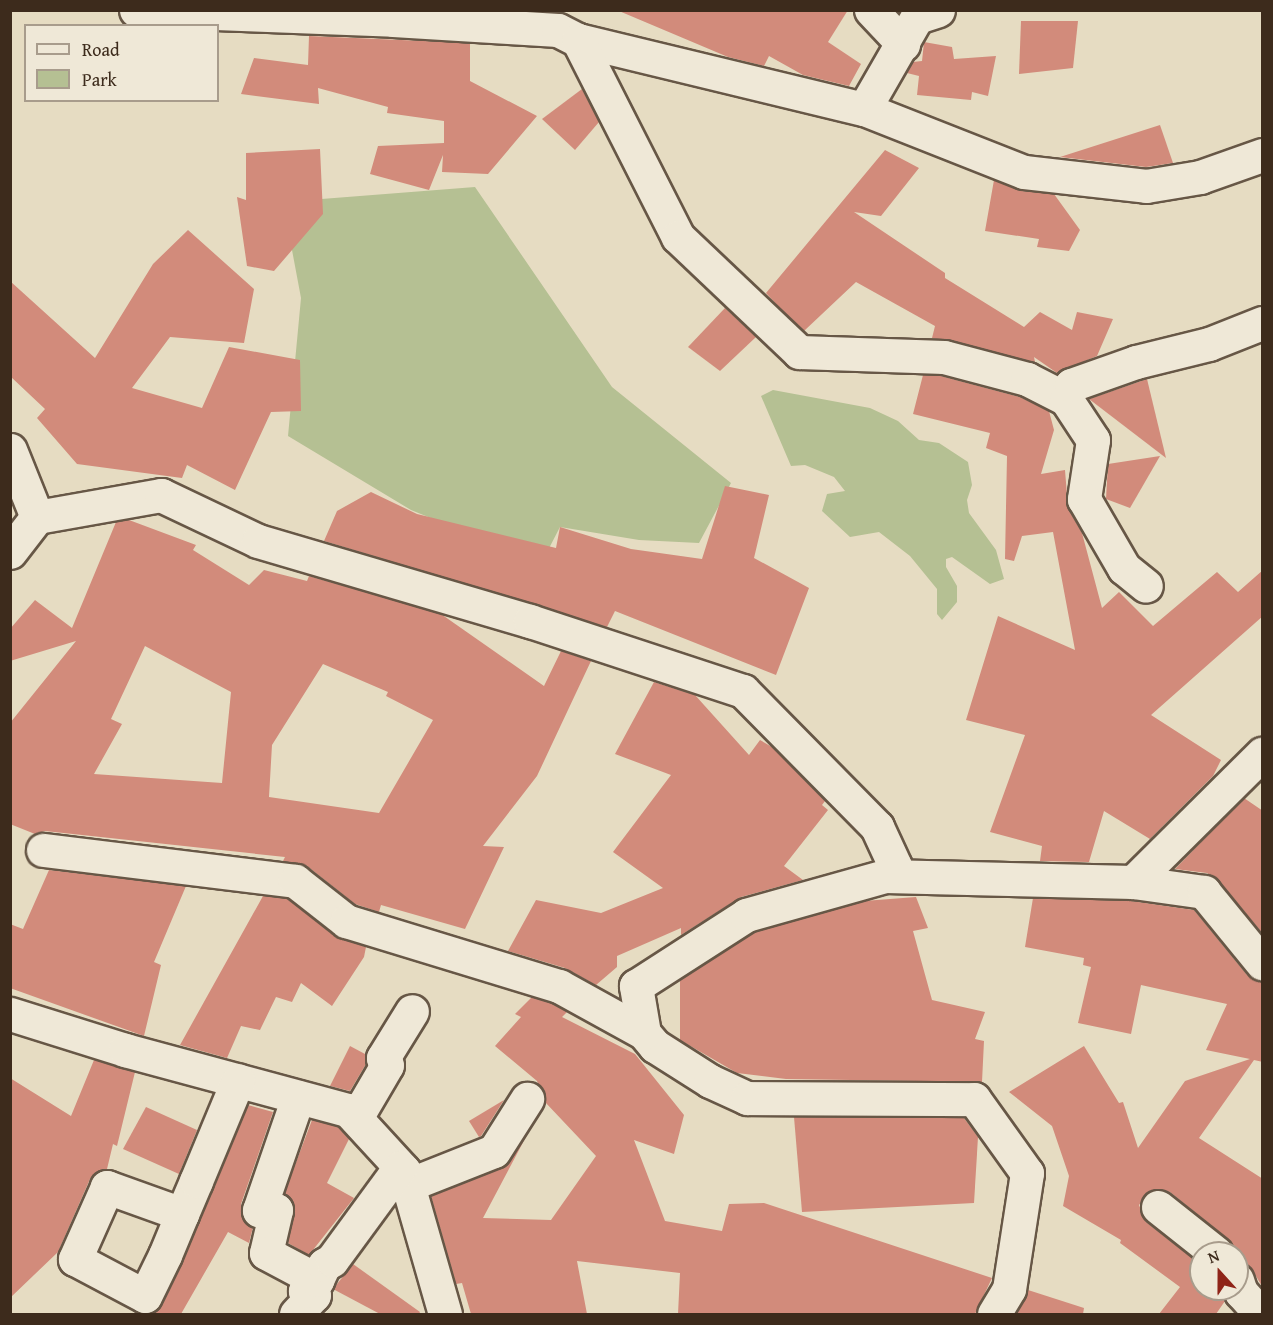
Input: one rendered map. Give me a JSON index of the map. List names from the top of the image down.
{
  "legend": ["Road", "Park"],
  "north": "top"
}
